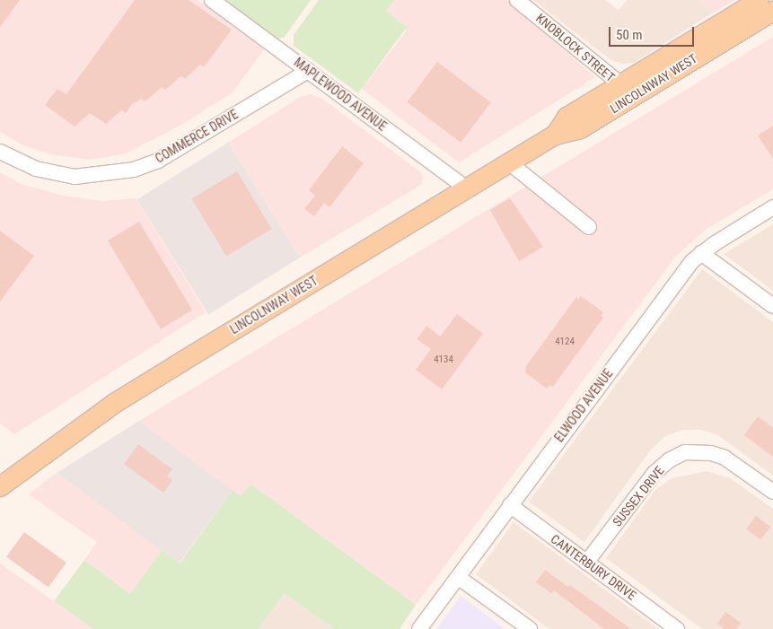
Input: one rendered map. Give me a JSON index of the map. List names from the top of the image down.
{
  "streets": {
    "main road": ["LINCOLNWAY WEST"],
    "street": [
      "KNOBLOCK STREET",
      "MAPLEWOOD AVENUE",
      "COMMERCE DRIVE",
      "ELWOOD AVENUE",
      "SUSSEX DRIVE",
      "CANTERBURY DRIVE"
    ]
  },
  "crossings": [
    ["KNOBLOCK STREET", "LINCOLNWAY WEST"],
    ["LINCOLNWAY WEST", "MAPLEWOOD AVENUE"],
    ["MAPLEWOOD AVENUE", "COMMERCE DRIVE"],
    ["ELWOOD AVENUE", "CANTERBURY DRIVE"],
    ["SUSSEX DRIVE", "CANTERBURY DRIVE"]
  ],
  "house_numbers": ["4124", "4134"],
  "scale_bar": "50 m"
}
